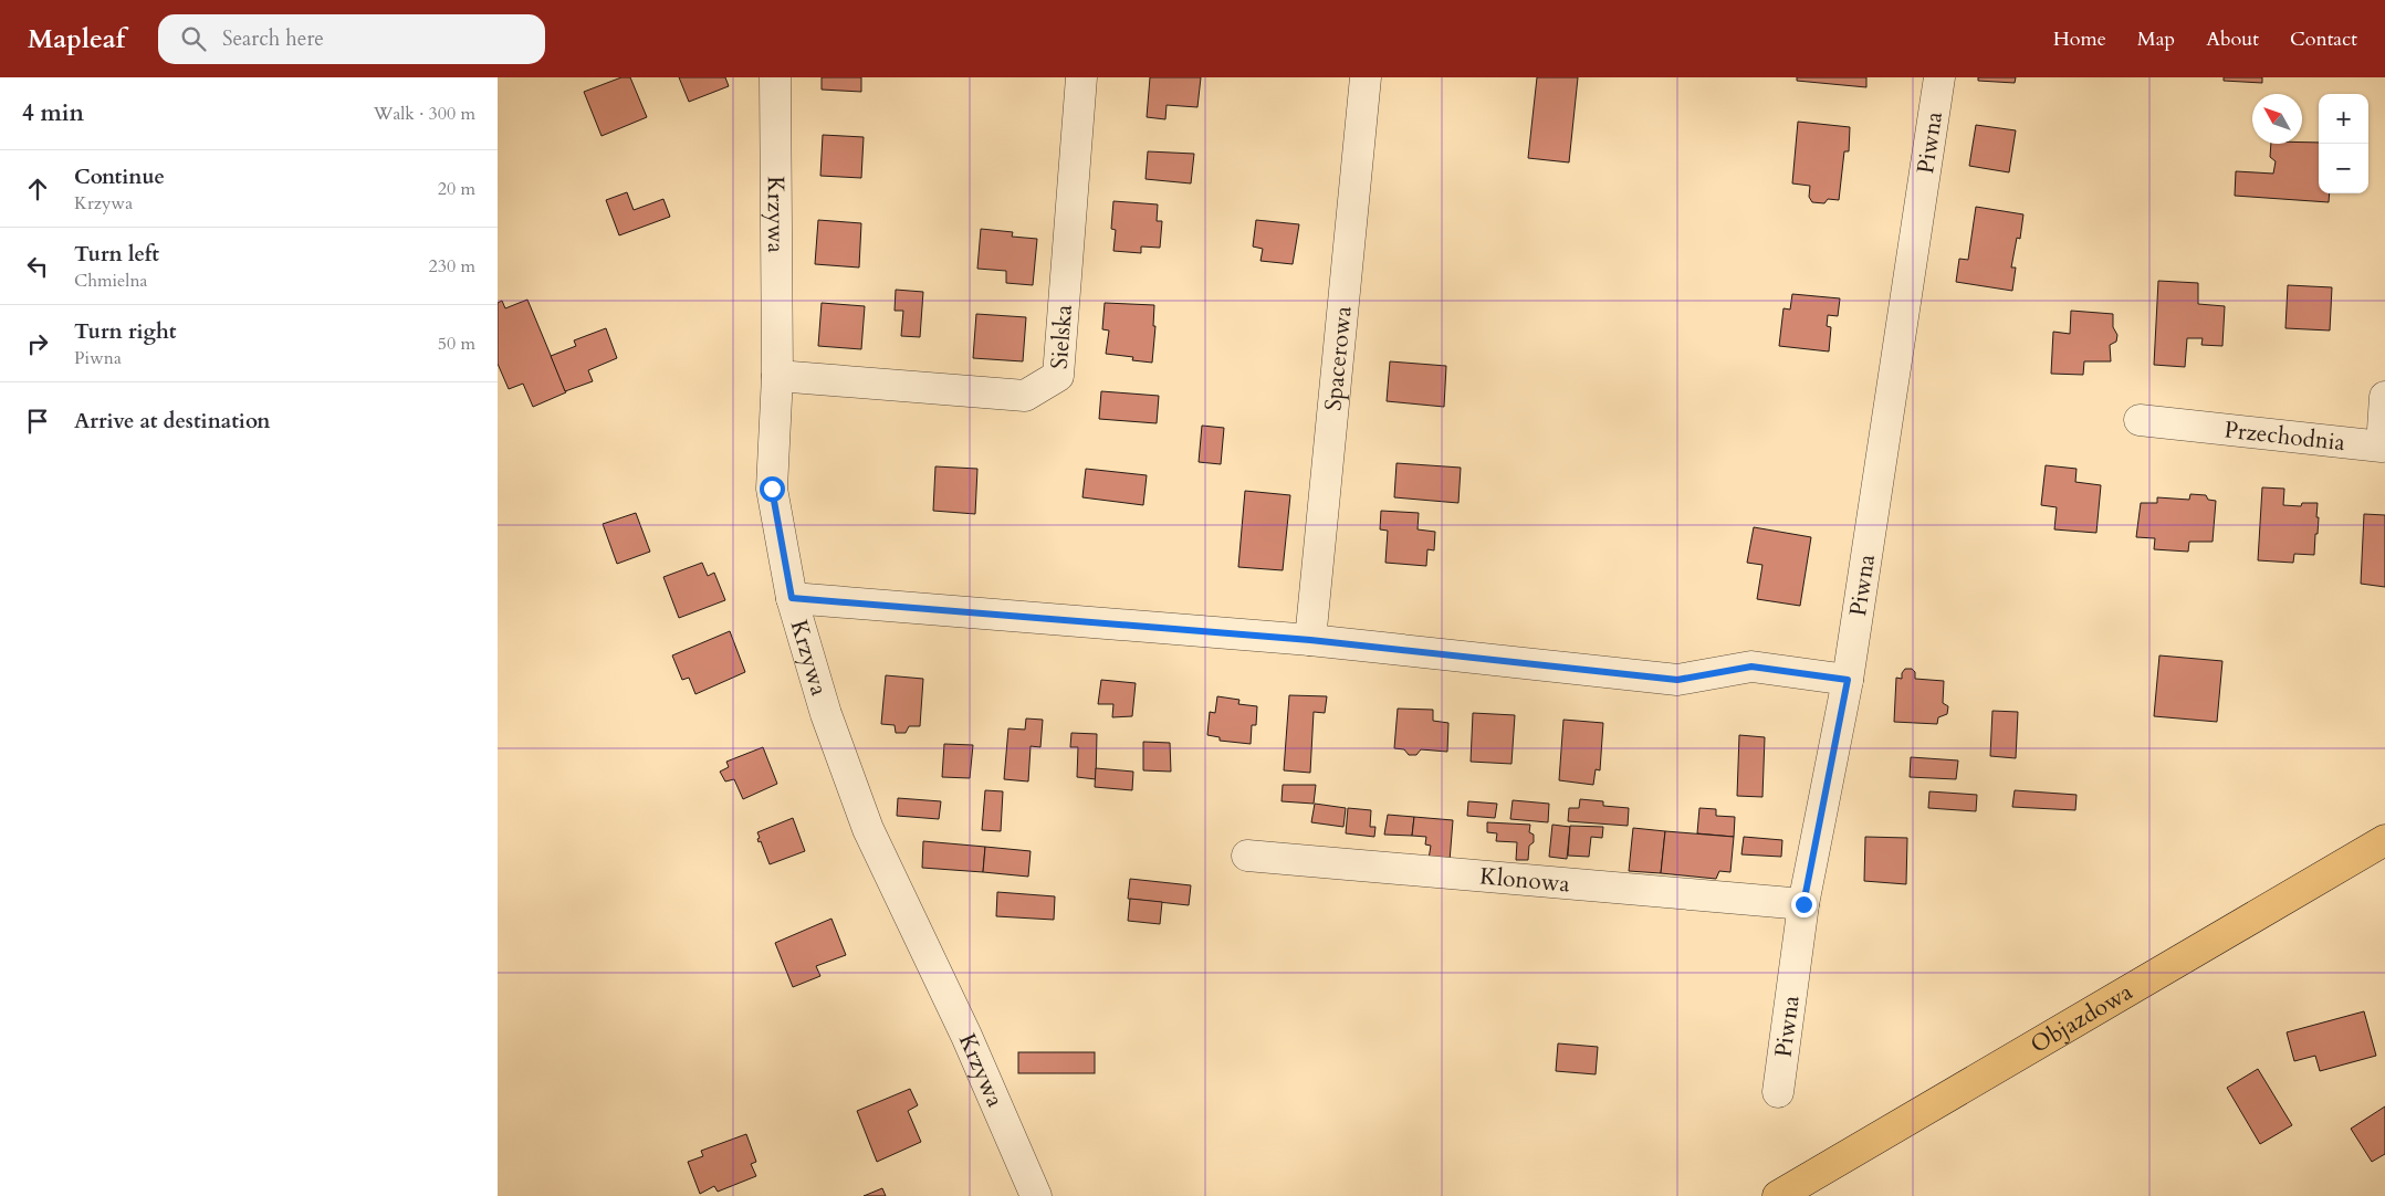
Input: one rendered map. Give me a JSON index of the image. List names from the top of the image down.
{
  "streets": {
    "main road": ["Objazdowa"],
    "street": [
      "Piwna",
      "Krzywa",
      "Sielska",
      "Spacerowa",
      "Przechodnia",
      "Klonowa"
    ]
  },
  "crossings": [
    ["Piwna", "Klonowa"],
    ["Krzywa", "Sielska"]
  ],
  "north": "top left",
  "page": {
    "header": "Mapleaf",
    "search": "Search here",
    "nav": [
      "Home",
      "Map",
      "About",
      "Contact"
    ],
    "heading": ["4 min", "Walk · 300 m"],
    "map_buttons": ["+", "−"],
    "list": [
      ["Continue", "Krzywa", "20 m"],
      ["Turn left", "Chmielna", "230 m"],
      ["Turn right", "Piwna", "50 m"],
      "Arrive at destination"
    ]
  }
}
